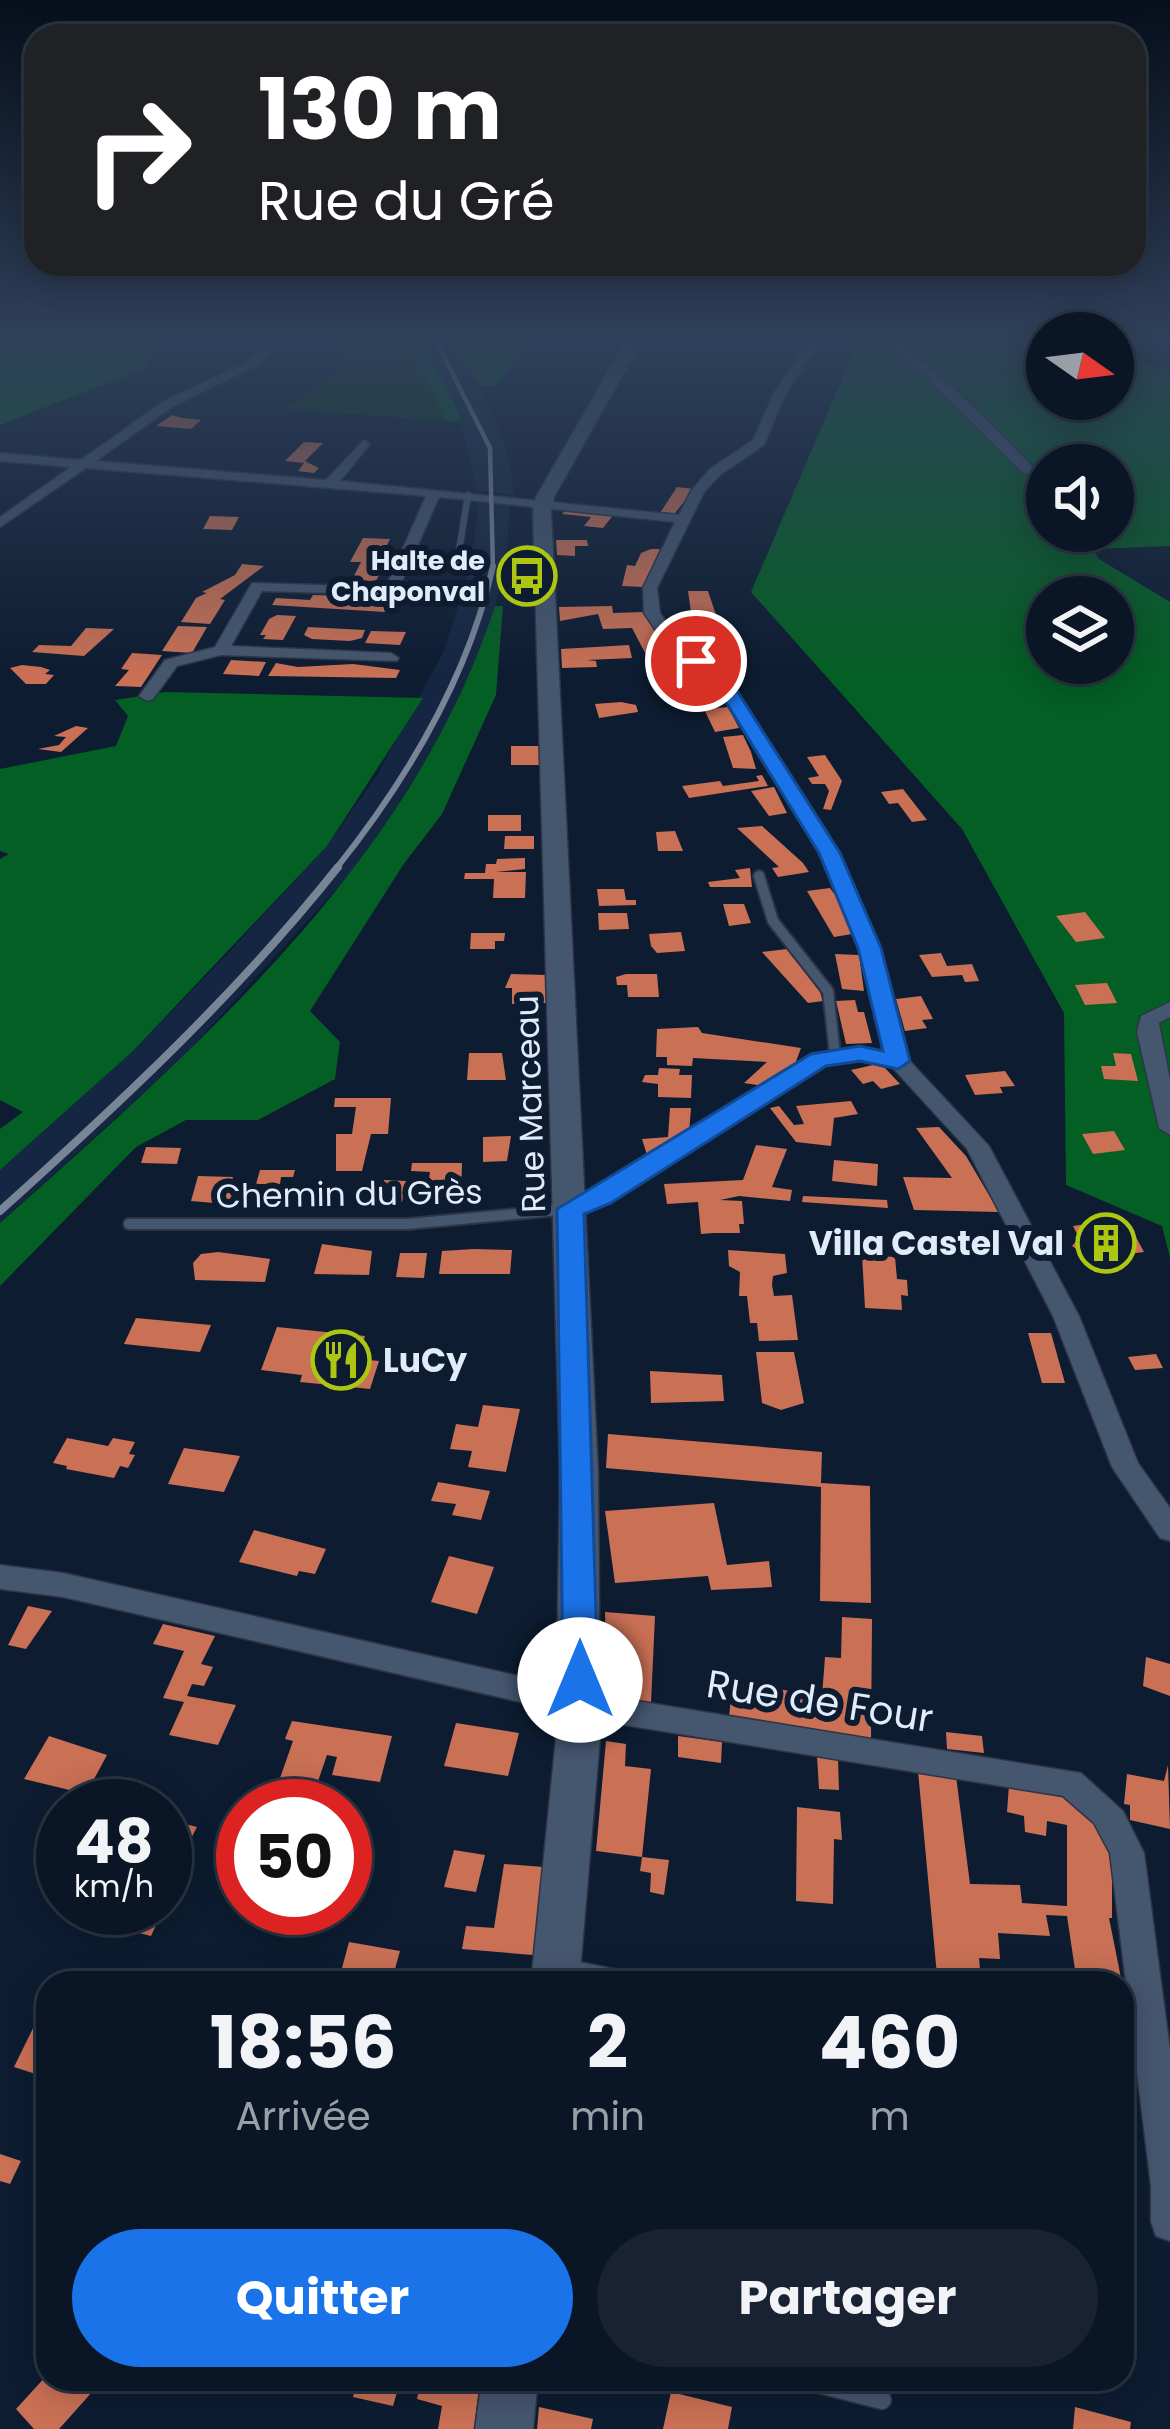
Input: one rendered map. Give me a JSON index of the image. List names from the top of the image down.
{
  "streets": {
    "main road": ["Rue Marceau"],
    "street": ["Rue de Four"],
    "lane": ["Chemin du Grès"]
  },
  "crossings": [
    ["Rue Marceau", "Chemin du Grès"],
    ["Rue Marceau", "Rue de Four"]
  ],
  "places": {
    "bus stop": ["Halte de Chaponval"],
    "building": ["Villa Castel Val"],
    "restaurant": ["LuCy"]
  },
  "north": "right",
  "page": {
    "turn": ["130 m", "Rue du Gré"],
    "speed": "48 km/h",
    "limit": "50",
    "eta": [
      "18:56",
      "Arrivée",
      "2",
      "min",
      "460",
      "m"
    ],
    "buttons": ["Quitter", "Partager"]
  }
}
